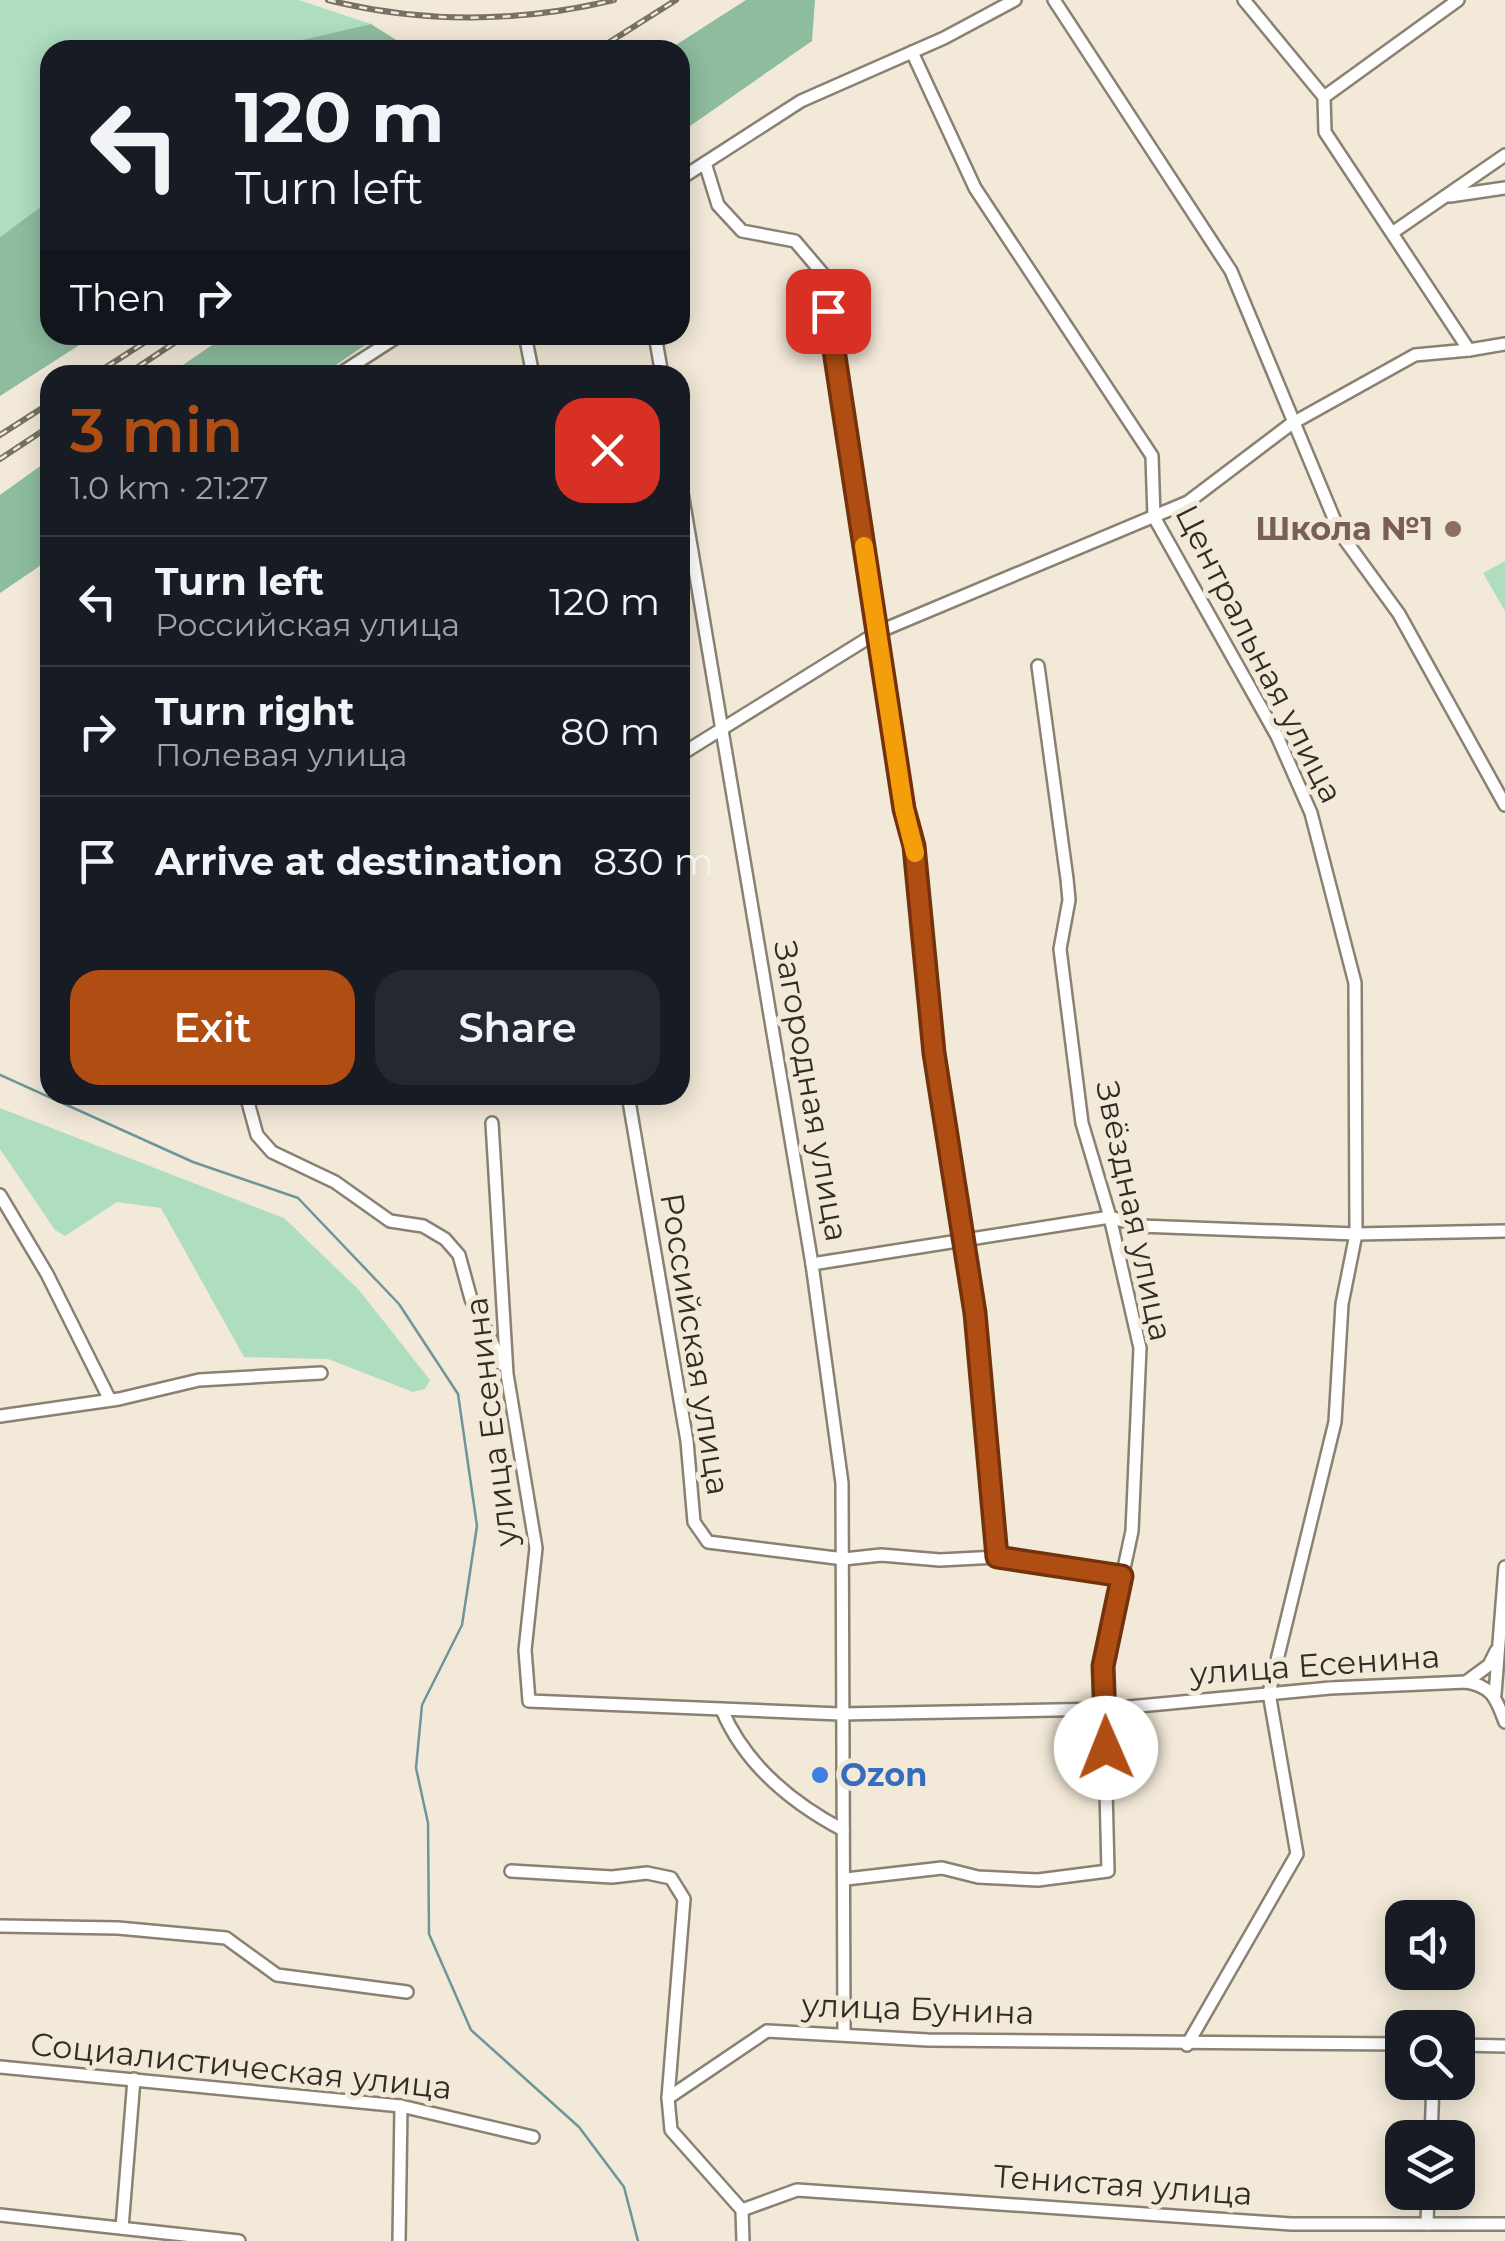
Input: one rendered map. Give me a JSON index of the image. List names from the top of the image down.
{
  "streets": {
    "street": [
      "Центральная улица",
      "Загородная улица",
      "Звёздная улица",
      "Российская улица",
      "улица Есенина",
      "улица Бунина",
      "Социалистическая улица",
      "Тенистая улица"
    ]
  },
  "crossings": [
    ["Центральная улица", "улица Есенина"],
    ["Загородная улица", "Российская улица"],
    ["Загородная улица", "улица Есенина"],
    ["Звёздная улица", "Российская улица"],
    ["Звёздная улица", "улица Есенина"]
  ],
  "places": ["Школа №1", "Ozon"],
  "page": {
    "turn": ["120 m", "Turn left"],
    "then": "Then",
    "heading": ["3 min", "1.0 km · 21:27"],
    "list": [
      {
        "name": "Turn left",
        "note": "Российская улица",
        "value": "120 m"
      },
      {
        "name": "Turn right",
        "note": "Полевая улица",
        "value": "80 m"
      },
      {
        "name": "Arrive at destination",
        "value": "830 m"
      }
    ],
    "buttons": ["Exit", "Share"]
  }
}
